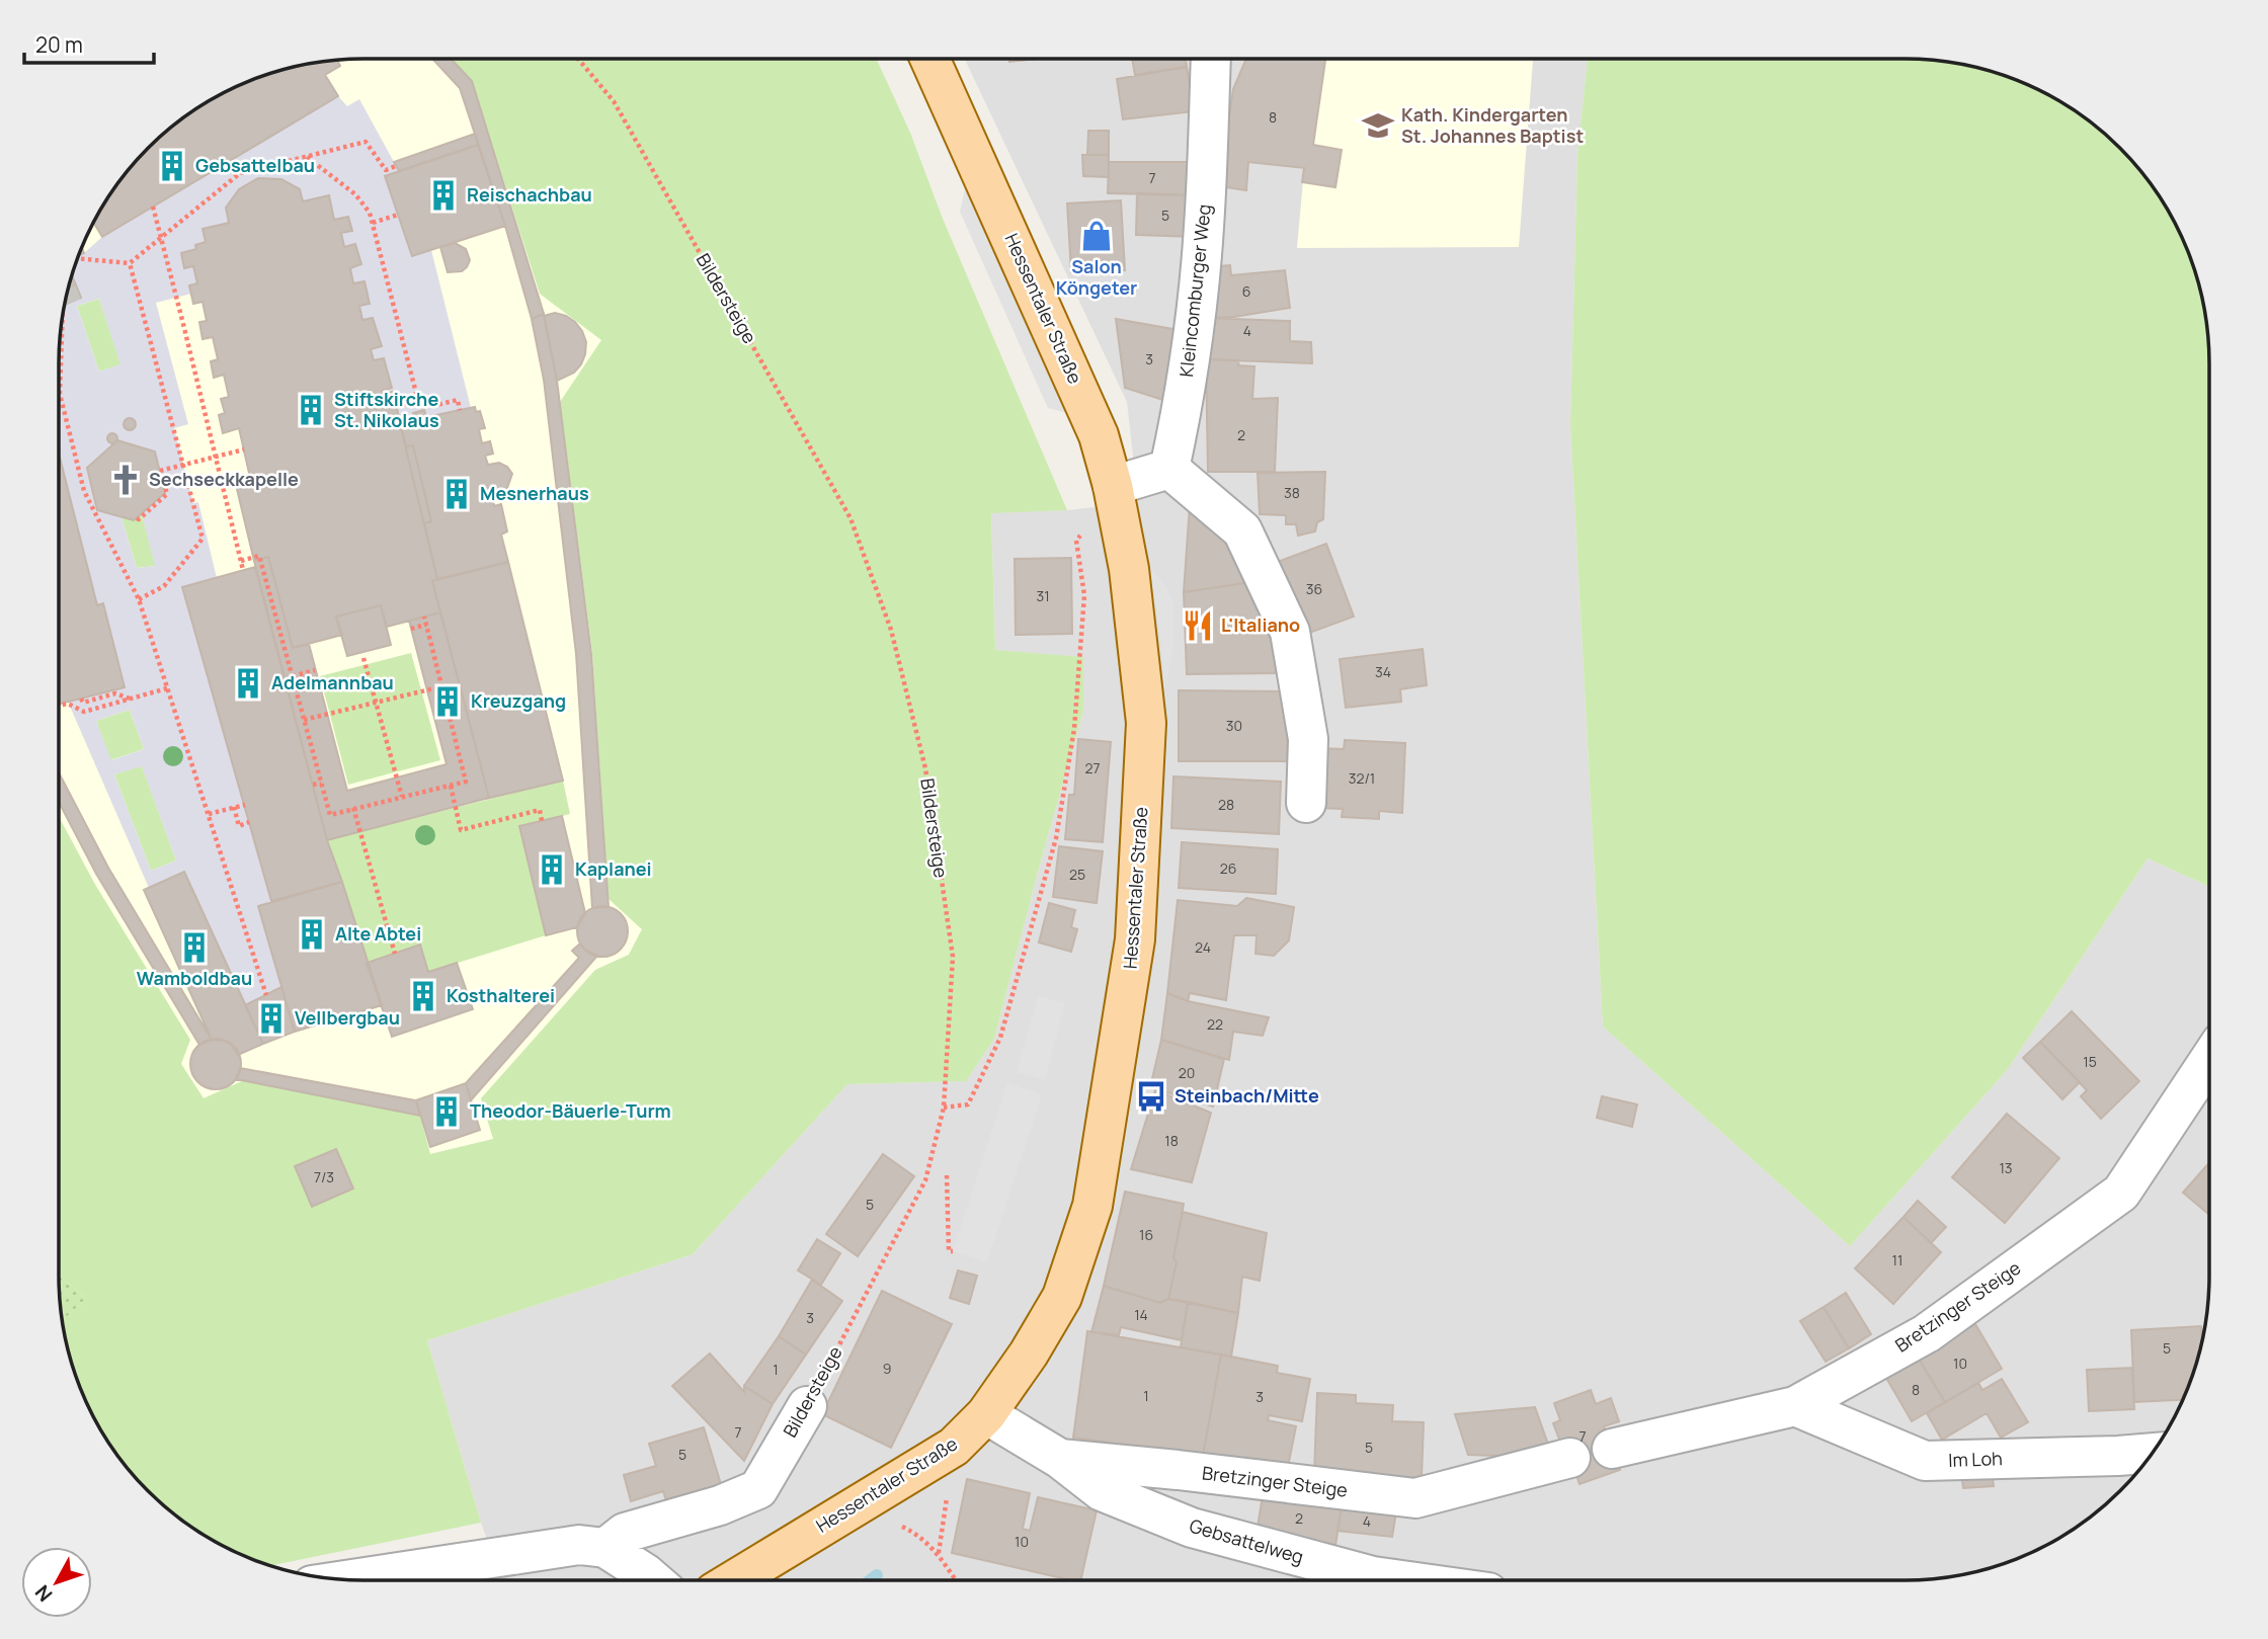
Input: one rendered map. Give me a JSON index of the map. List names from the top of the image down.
{
  "streets": {
    "main road": ["Hessentaler Straße"],
    "street": [
      "Kleincomburger Weg",
      "Bildersteige",
      "Bretzinger Steige",
      "Im Loh",
      "Gebsattelweg"
    ]
  },
  "crossings": [
    ["Hessentaler Straße", "Bretzinger Steige"],
    ["Bretzinger Steige", "Im Loh"],
    ["Bretzinger Steige", "Gebsattelweg"]
  ],
  "places": {
    "school or university": ["Kath. Kindergarten St. Johannes Baptist"],
    "building": [
      "Gebsattelbau",
      "Reischachbau",
      "Stiftskirche St. Nikolaus",
      "Mesnerhaus",
      "Adelmannbau",
      "Kreuzgang",
      "Kaplanei",
      "Alte Abtei",
      "Wamboldbau",
      "Kosthalterei",
      "Vellbergbau",
      "Theodor-Bäuerle-Turm"
    ],
    "shop": ["Salon Köngeter"],
    "church": ["Sechseckkapelle"],
    "restaurant": ["L'Italiano"],
    "bus stop": ["Steinbach/Mitte"]
  },
  "house_numbers": [
    "8",
    "7",
    "5",
    "6",
    "4",
    "3",
    "2",
    "38",
    "36",
    "31",
    "34",
    "30",
    "27",
    "32/1",
    "28",
    "26",
    "25",
    "24",
    "22",
    "15",
    "20",
    "18",
    "13",
    "7/3",
    "5",
    "16",
    "11",
    "14",
    "3",
    "5",
    "10",
    "9",
    "1",
    "8",
    "1",
    "3",
    "7",
    "7",
    "5",
    "5",
    "2",
    "4",
    "10"
  ],
  "scale_bar": "20 m",
  "north": "bottom left"
}
